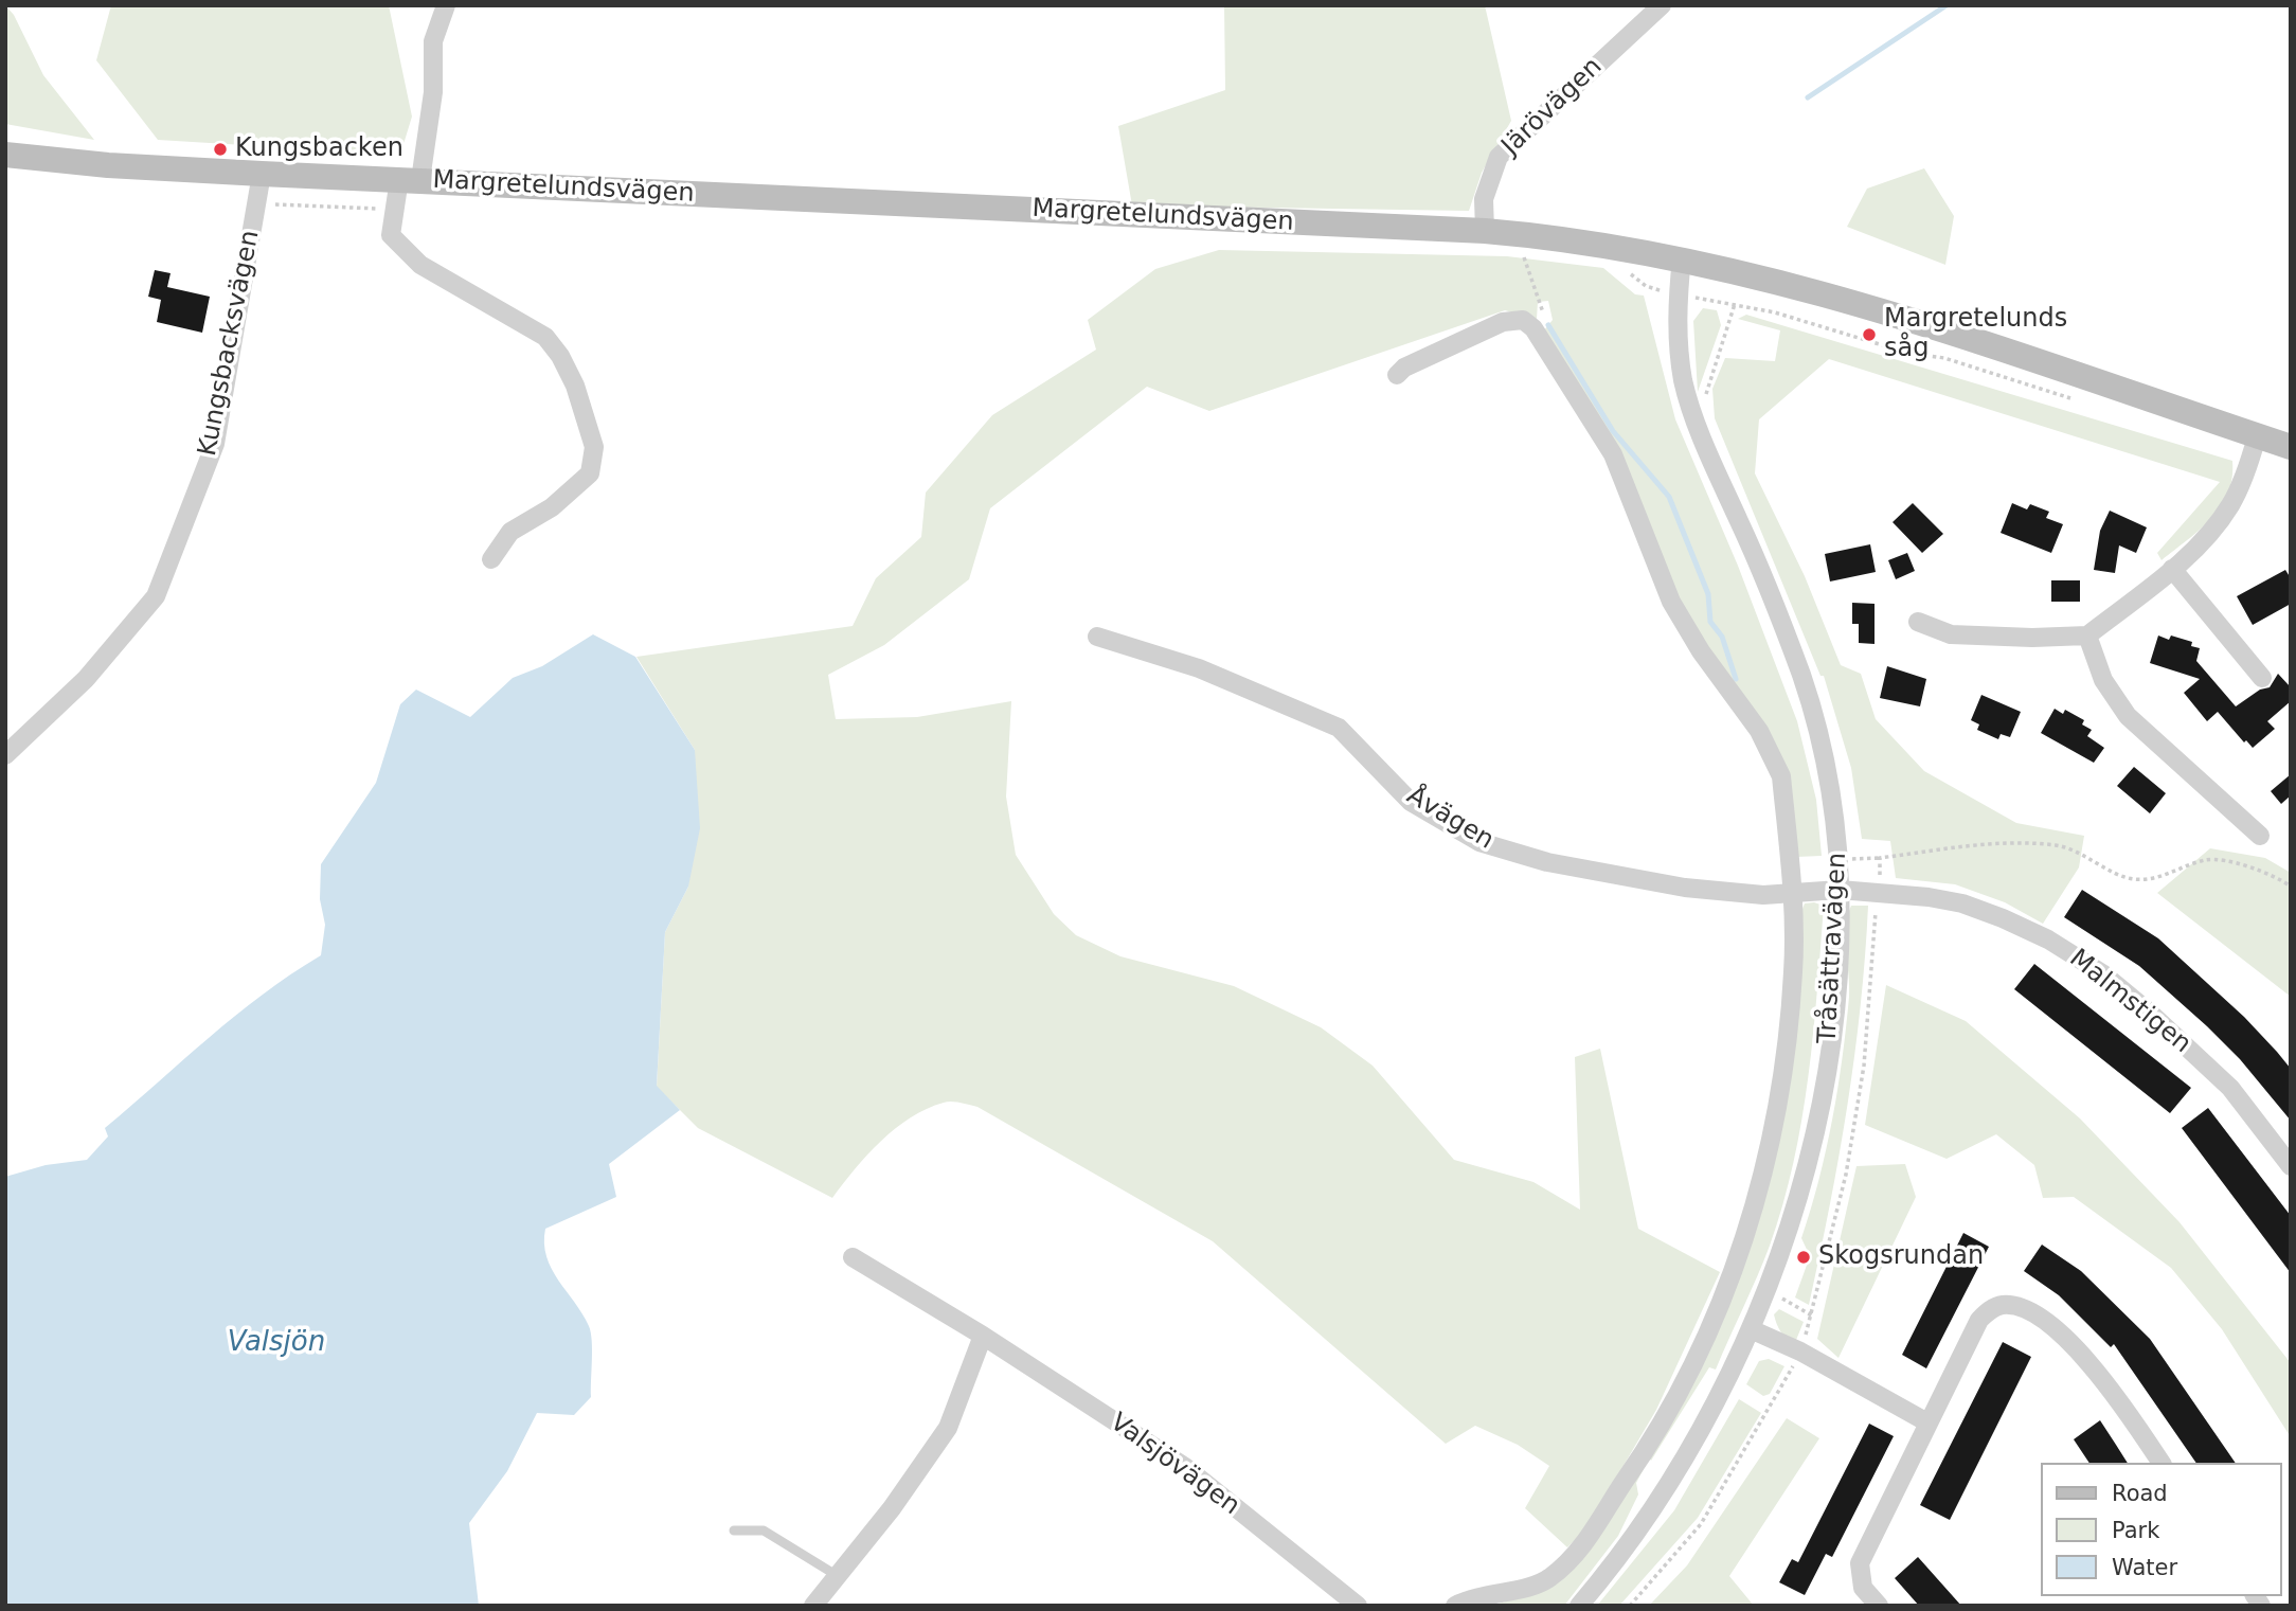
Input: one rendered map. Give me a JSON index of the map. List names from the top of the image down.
{
  "streets": {
    "street": [
      "Järövägen",
      "Margretelundsvägen",
      "Kungsbacksvägen",
      "Åvägen",
      "Tråsättravägen",
      "Malmstigen",
      "Valsjövägen"
    ]
  },
  "crossings": [
    ["Järövägen", "Margretelundsvägen"],
    ["Margretelundsvägen", "Kungsbacksvägen"],
    ["Margretelundsvägen", "Tråsättravägen"],
    ["Åvägen", "Tråsättravägen"],
    ["Åvägen", "Malmstigen"],
    ["Tråsättravägen", "Malmstigen"]
  ],
  "water": ["Valsjön"],
  "places": ["Kungsbacken", "Margretelunds såg", "Skogsrundan"],
  "legend": ["Road", "Park", "Water"]
}
